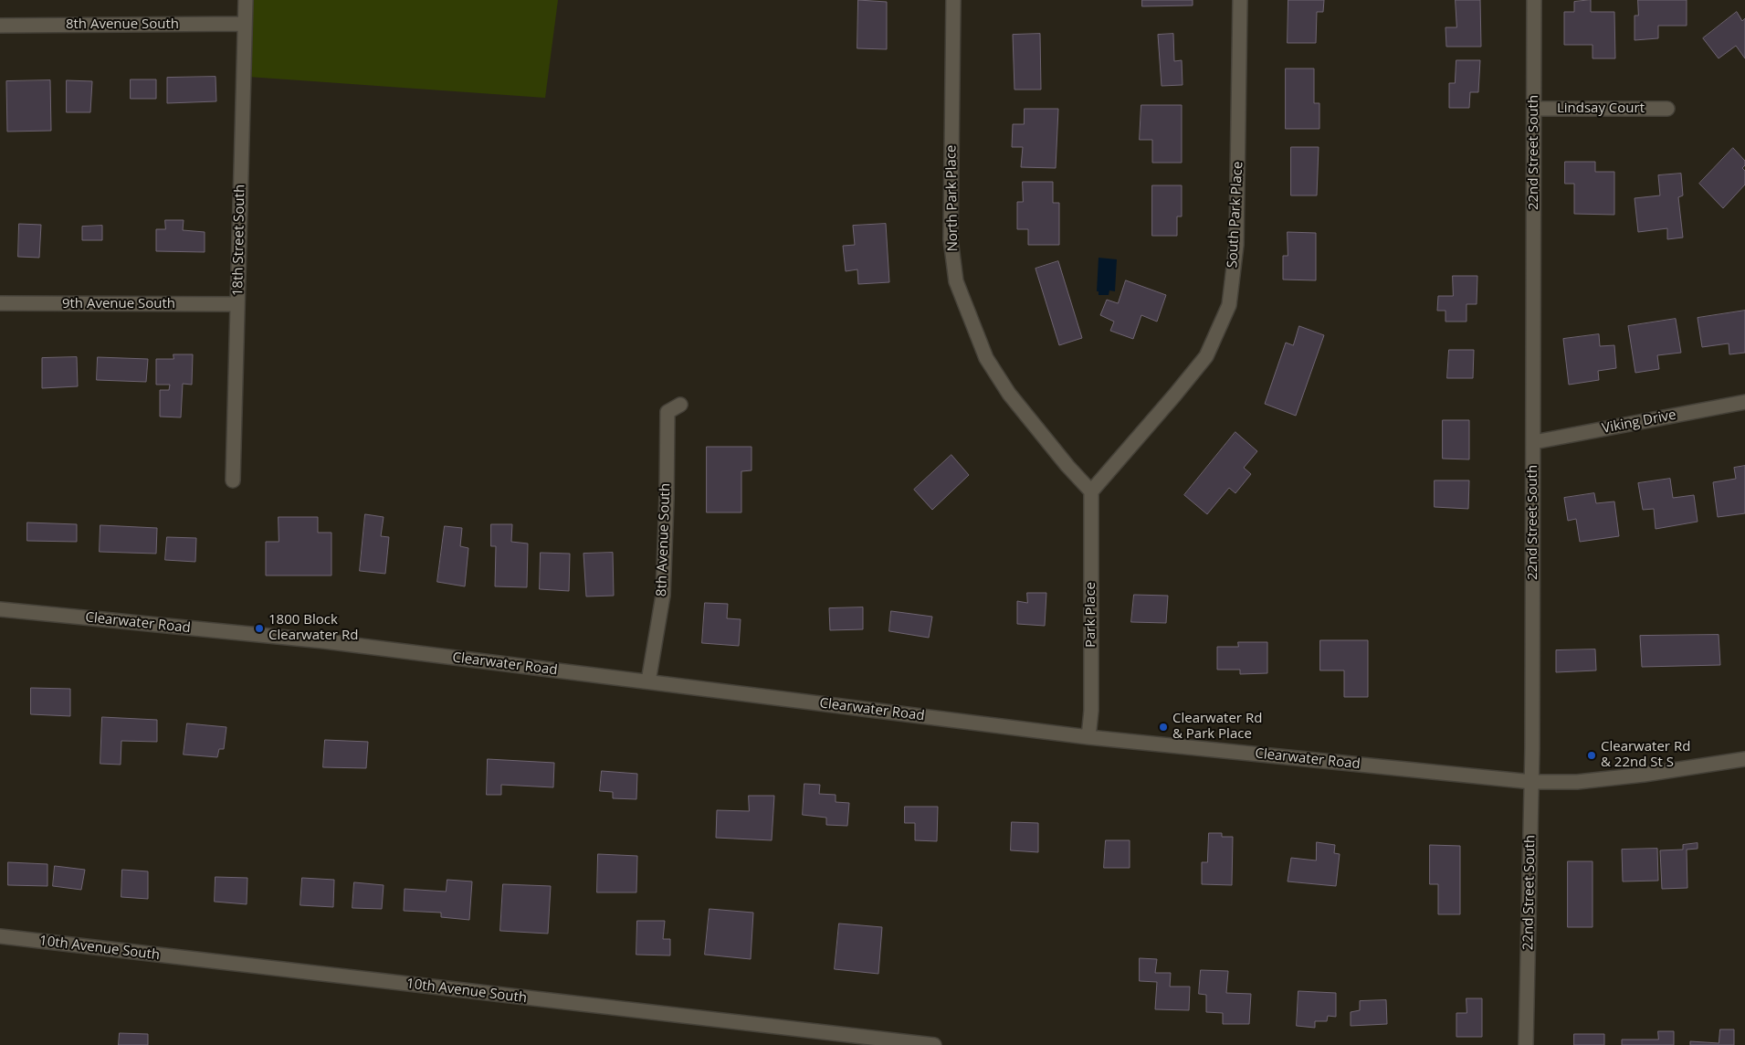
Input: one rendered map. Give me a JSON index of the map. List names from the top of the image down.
{
  "streets": {
    "street": [
      "8th Avenue South",
      "Lindsay Court",
      "22nd Street South",
      "North Park Place",
      "South Park Place",
      "18th Street South",
      "9th Avenue South",
      "Viking Drive",
      "Park Place",
      "Clearwater Road",
      "10th Avenue South"
    ]
  },
  "crossings": [
    ["8th Avenue South", "18th Street South"],
    ["8th Avenue South", "Clearwater Road"],
    ["Lindsay Court", "22nd Street South"],
    ["22nd Street South", "Viking Drive"],
    ["22nd Street South", "Clearwater Road"],
    ["North Park Place", "South Park Place"],
    ["North Park Place", "Park Place"],
    ["South Park Place", "Park Place"],
    ["18th Street South", "9th Avenue South"],
    ["Park Place", "Clearwater Road"]
  ],
  "places": ["1800 Block Clearwater Rd", "Clearwater Rd & Park Place", "Clearwater Rd & 22nd St S"]
}
